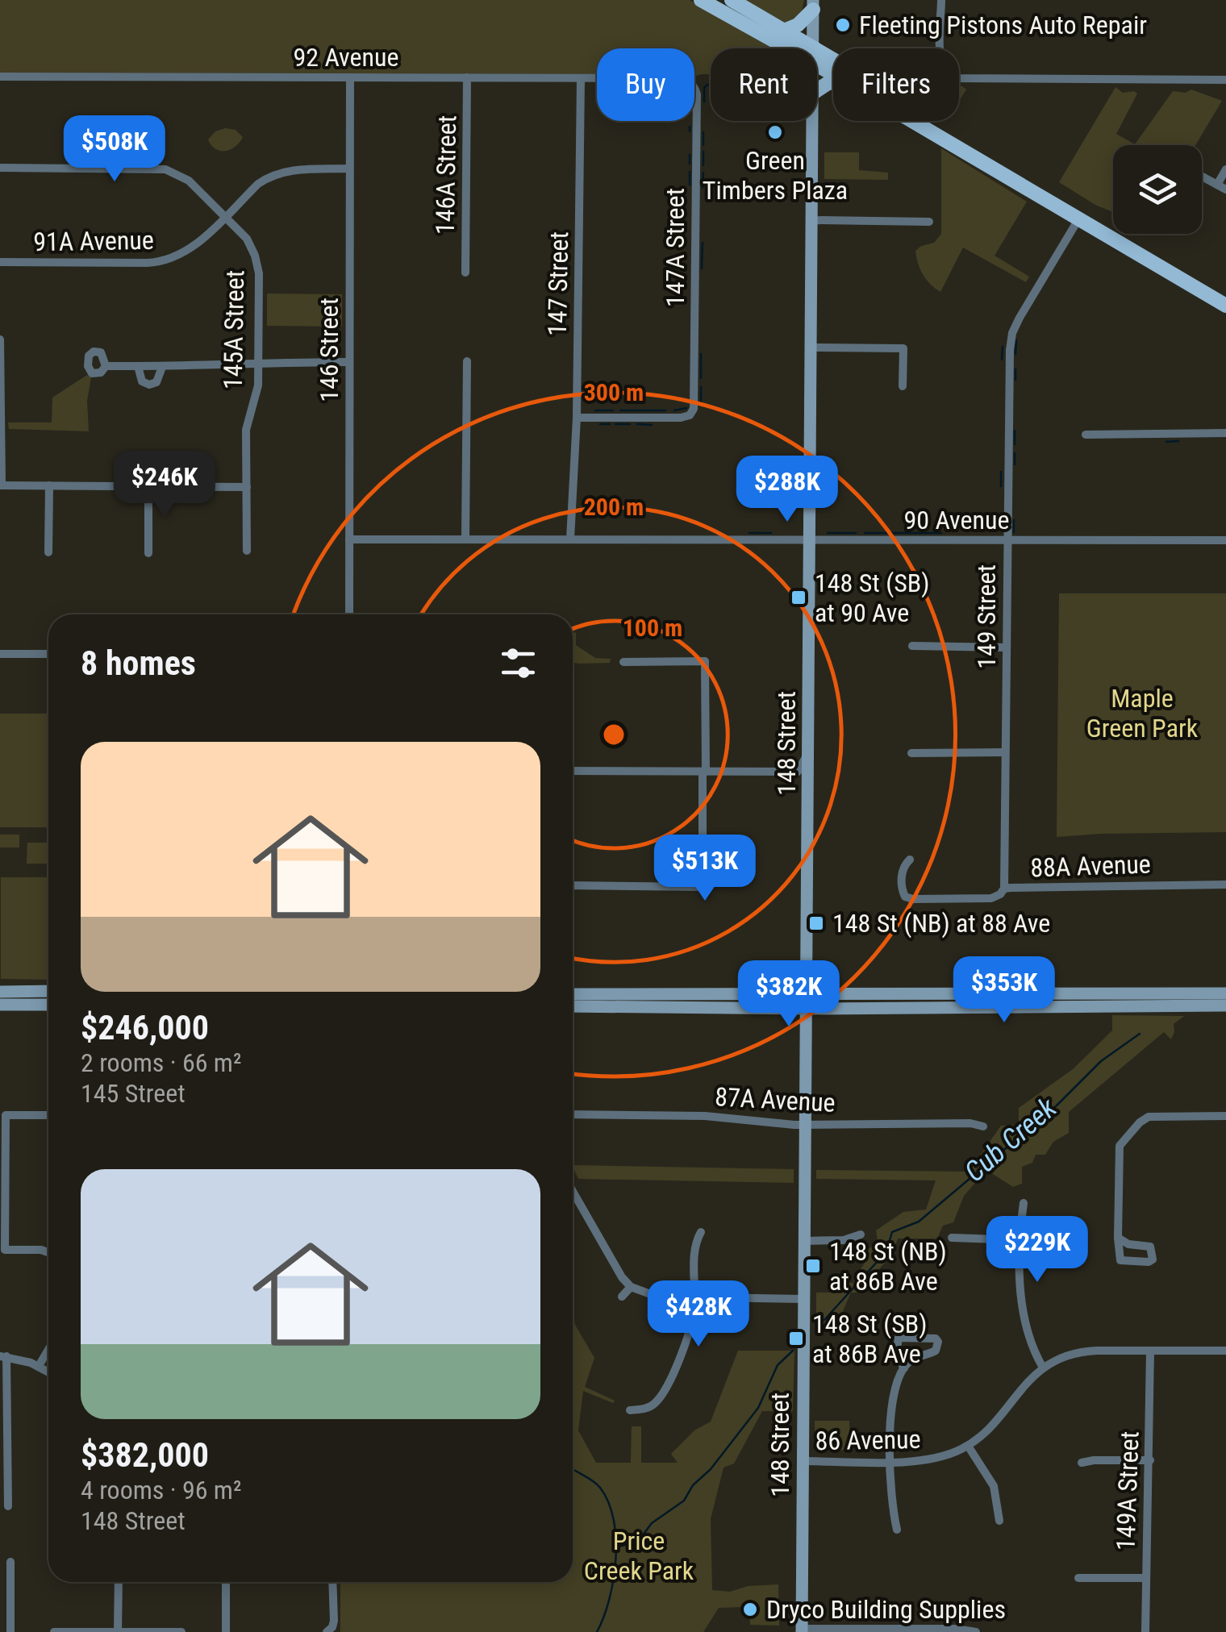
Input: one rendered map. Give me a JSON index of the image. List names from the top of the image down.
{
  "streets": {
    "street": [
      "92 Avenue",
      "146A Street",
      "91A Avenue",
      "147A Street",
      "147 Street",
      "145A Street",
      "146 Street",
      "90 Avenue",
      "149 Street",
      "148 Street",
      "88A Avenue",
      "87A Avenue",
      "86 Avenue",
      "149A Street"
    ]
  },
  "crossings": [
    ["92 Avenue", "146A Street"],
    ["92 Avenue", "147 Street"],
    ["92 Avenue", "146 Street"],
    ["91A Avenue", "145A Street"],
    ["91A Avenue", "146 Street"],
    ["147A Street", "147 Street"],
    ["147 Street", "90 Avenue"],
    ["146 Street", "90 Avenue"],
    ["90 Avenue", "149 Street"],
    ["90 Avenue", "148 Street"],
    ["149 Street", "88A Avenue"],
    ["148 Street", "87A Avenue"],
    ["148 Street", "86 Avenue"]
  ],
  "water": ["Cub Creek"],
  "parks": ["Maple Green Park", "Price Creek Park"],
  "places": {
    "other": ["Fleeting Pistons Auto Repair", "Green Timbers Plaza", "Dryco Building Supplies"],
    "transit": [
      "148 St (SB) at 90 Ave",
      "148 St (NB) at 88 Ave",
      "148 St (NB) at 86B Ave",
      "148 St (SB) at 86B Ave"
    ]
  },
  "page": {
    "chip": ["Buy", "Rent", "Filters"],
    "price": [
      "$508K",
      "$246K",
      "$288K",
      "$513K",
      "$353K",
      "$382K",
      "$229K",
      "$428K"
    ],
    "heading": "8 homes",
    "list": [
      {
        "name": "$246,000",
        "note": "2 rooms · 66 m² · 145 Street"
      },
      {
        "name": "$382,000",
        "note": "4 rooms · 96 m² · 148 Street"
      }
    ]
  },
  "rings": ["300 m", "200 m", "100 m"]
}
